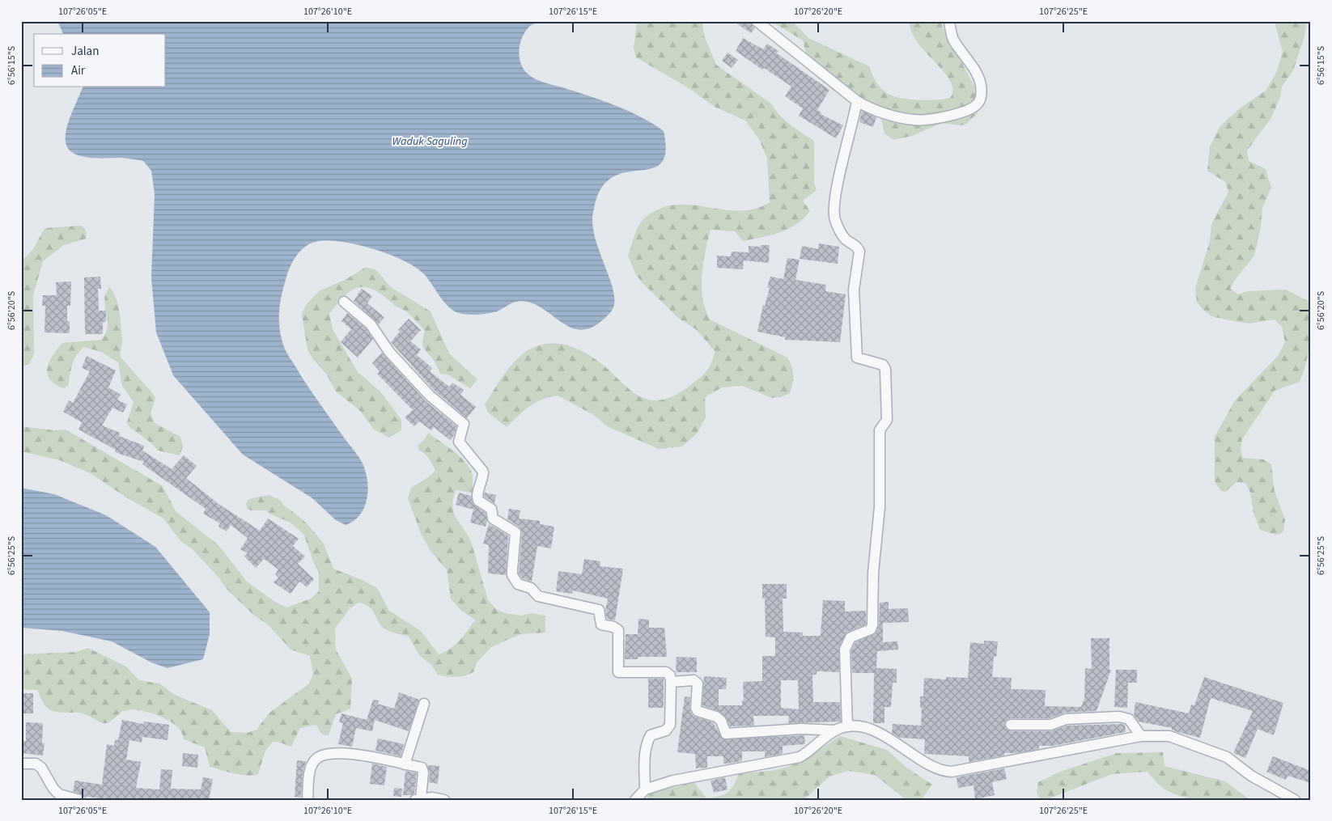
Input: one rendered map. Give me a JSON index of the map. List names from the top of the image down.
{
  "water": ["Waduk Saguling"],
  "legend": ["Jalan", "Air"],
  "coordinates": [
    "107°26'05\"E",
    "107°26'10\"E",
    "107°26'15\"E",
    "107°26'20\"E",
    "107°26'25\"E",
    "6°56'15\"S",
    "6°56'20\"S",
    "6°56'25\"S"
  ]
}
